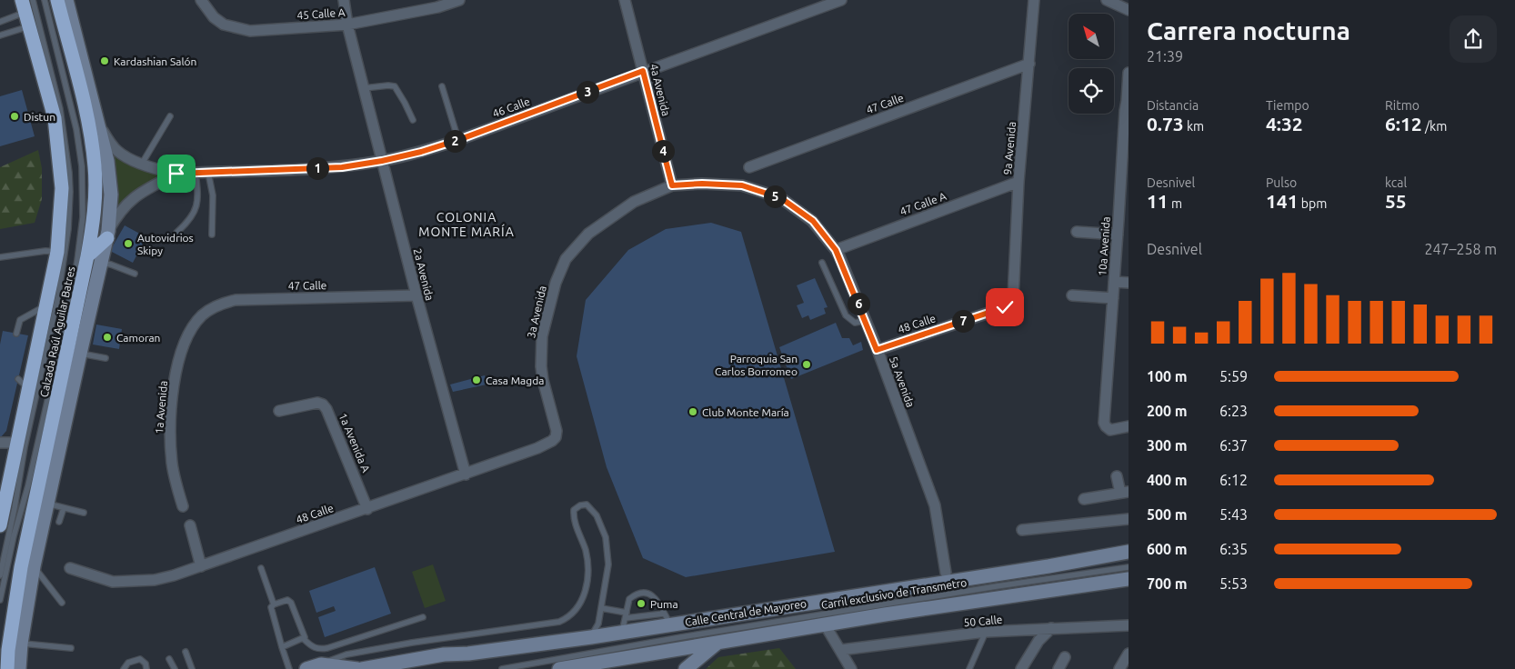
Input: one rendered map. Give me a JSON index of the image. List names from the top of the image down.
{
  "streets": {
    "highway": ["Calzada Raúl Aguilar Batres"],
    "main road": ["Calle Central de Mayoreo"],
    "street": [
      "45 Calle A",
      "4a Avenida",
      "47 Calle",
      "46 Calle",
      "9a Avenida",
      "47 Calle A",
      "10a Avenida",
      "2a Avenida",
      "3a Avenida",
      "48 Calle",
      "5a Avenida",
      "1a Avenida",
      "1a Avenida A",
      "50 Calle"
    ],
    "lane": ["Carril exclusivo de Transmetro"]
  },
  "crossings": [
    ["45 Calle A", "2a Avenida"],
    ["4a Avenida", "46 Calle"],
    ["4a Avenida", "3a Avenida"],
    ["4a Avenida", "5a Avenida"],
    ["47 Calle", "9a Avenida"],
    ["47 Calle", "2a Avenida"],
    ["47 Calle", "1a Avenida"],
    ["46 Calle", "2a Avenida"],
    ["9a Avenida", "47 Calle A"],
    ["9a Avenida", "48 Calle"],
    ["47 Calle A", "5a Avenida"],
    ["2a Avenida", "48 Calle"],
    ["3a Avenida", "48 Calle"],
    ["3a Avenida", "5a Avenida"],
    ["48 Calle", "5a Avenida"],
    ["48 Calle", "1a Avenida A"]
  ],
  "districts": ["COLONIA MONTE MARÍA"],
  "places": [
    "Kardashian Salón",
    "Distun",
    "Autovidrios Skipy",
    "Camoran",
    "Parroquia San Carlos Borromeo",
    "Casa Magda",
    "Club Monte María",
    "Puma"
  ],
  "north": "top left",
  "page": {
    "heading": ["Carrera nocturna", "21:39"],
    "stats": [
      ["Distancia", "0.73 km"],
      ["Tiempo", "4:32"],
      ["Ritmo", "6:12 /km"],
      ["Desnivel", "11 m"],
      ["Pulso", "141 bpm"],
      ["kcal", "55"]
    ],
    "pins": [
      "3",
      "2",
      "4",
      "1",
      "5",
      "6",
      "7"
    ],
    "chart": ["Desnivel", "247–258 m"],
    "list": [
      {
        "name": "100 m",
        "note": "5:59"
      },
      {
        "name": "200 m",
        "note": "6:23"
      },
      {
        "name": "300 m",
        "note": "6:37"
      },
      {
        "name": "400 m",
        "note": "6:12"
      },
      {
        "name": "500 m",
        "note": "5:43"
      },
      {
        "name": "600 m",
        "note": "6:35"
      },
      {
        "name": "700 m",
        "note": "5:53"
      }
    ]
  }
}
